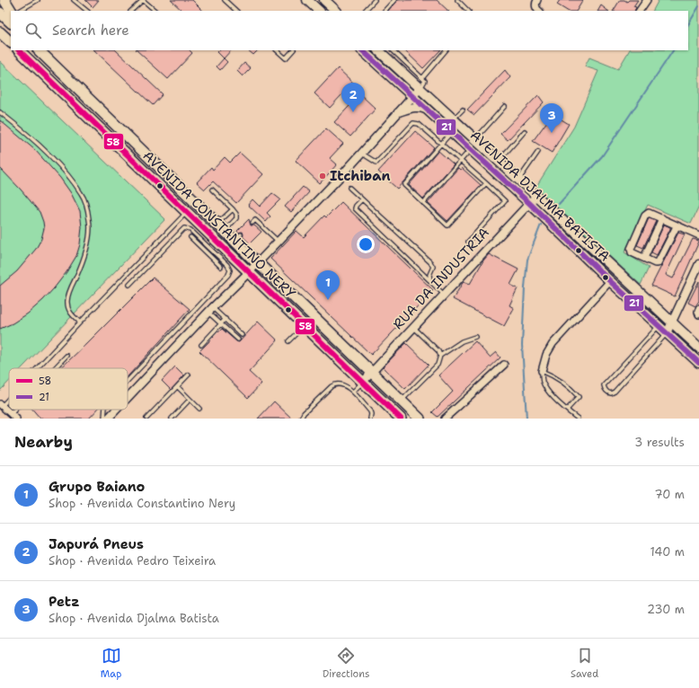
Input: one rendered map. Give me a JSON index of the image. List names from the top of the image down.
{
  "streets": {
    "highway": ["AVENIDA CONSTANTINO NERY"],
    "main road": ["AVENIDA DJALMA BATISTA"],
    "street": ["RUA DA INDUSTRIA"]
  },
  "crossings": [
    ["AVENIDA DJALMA BATISTA", "RUA DA INDUSTRIA"],
    ["AVENIDA CONSTANTINO NERY", "RUA DA INDUSTRIA"]
  ],
  "places": ["Itchiban"],
  "lines": ["transit line 58", "transit line 21"],
  "legend": ["58", "21"],
  "page": {
    "search": "Search here",
    "pins": ["2", "3", "1"],
    "heading": ["Nearby", "3 results"],
    "list": [
      {
        "mark": "1",
        "name": "Grupo Baiano",
        "note": "Shop · Avenida Constantino Nery",
        "value": "70 m"
      },
      {
        "mark": "2",
        "name": "Japurá Pneus",
        "note": "Shop · Avenida Pedro Teixeira",
        "value": "140 m"
      },
      {
        "mark": "3",
        "name": "Petz",
        "note": "Shop · Avenida Djalma Batista",
        "value": "230 m"
      }
    ],
    "nav": ["Map", "Directions", "Saved"]
  }
}
